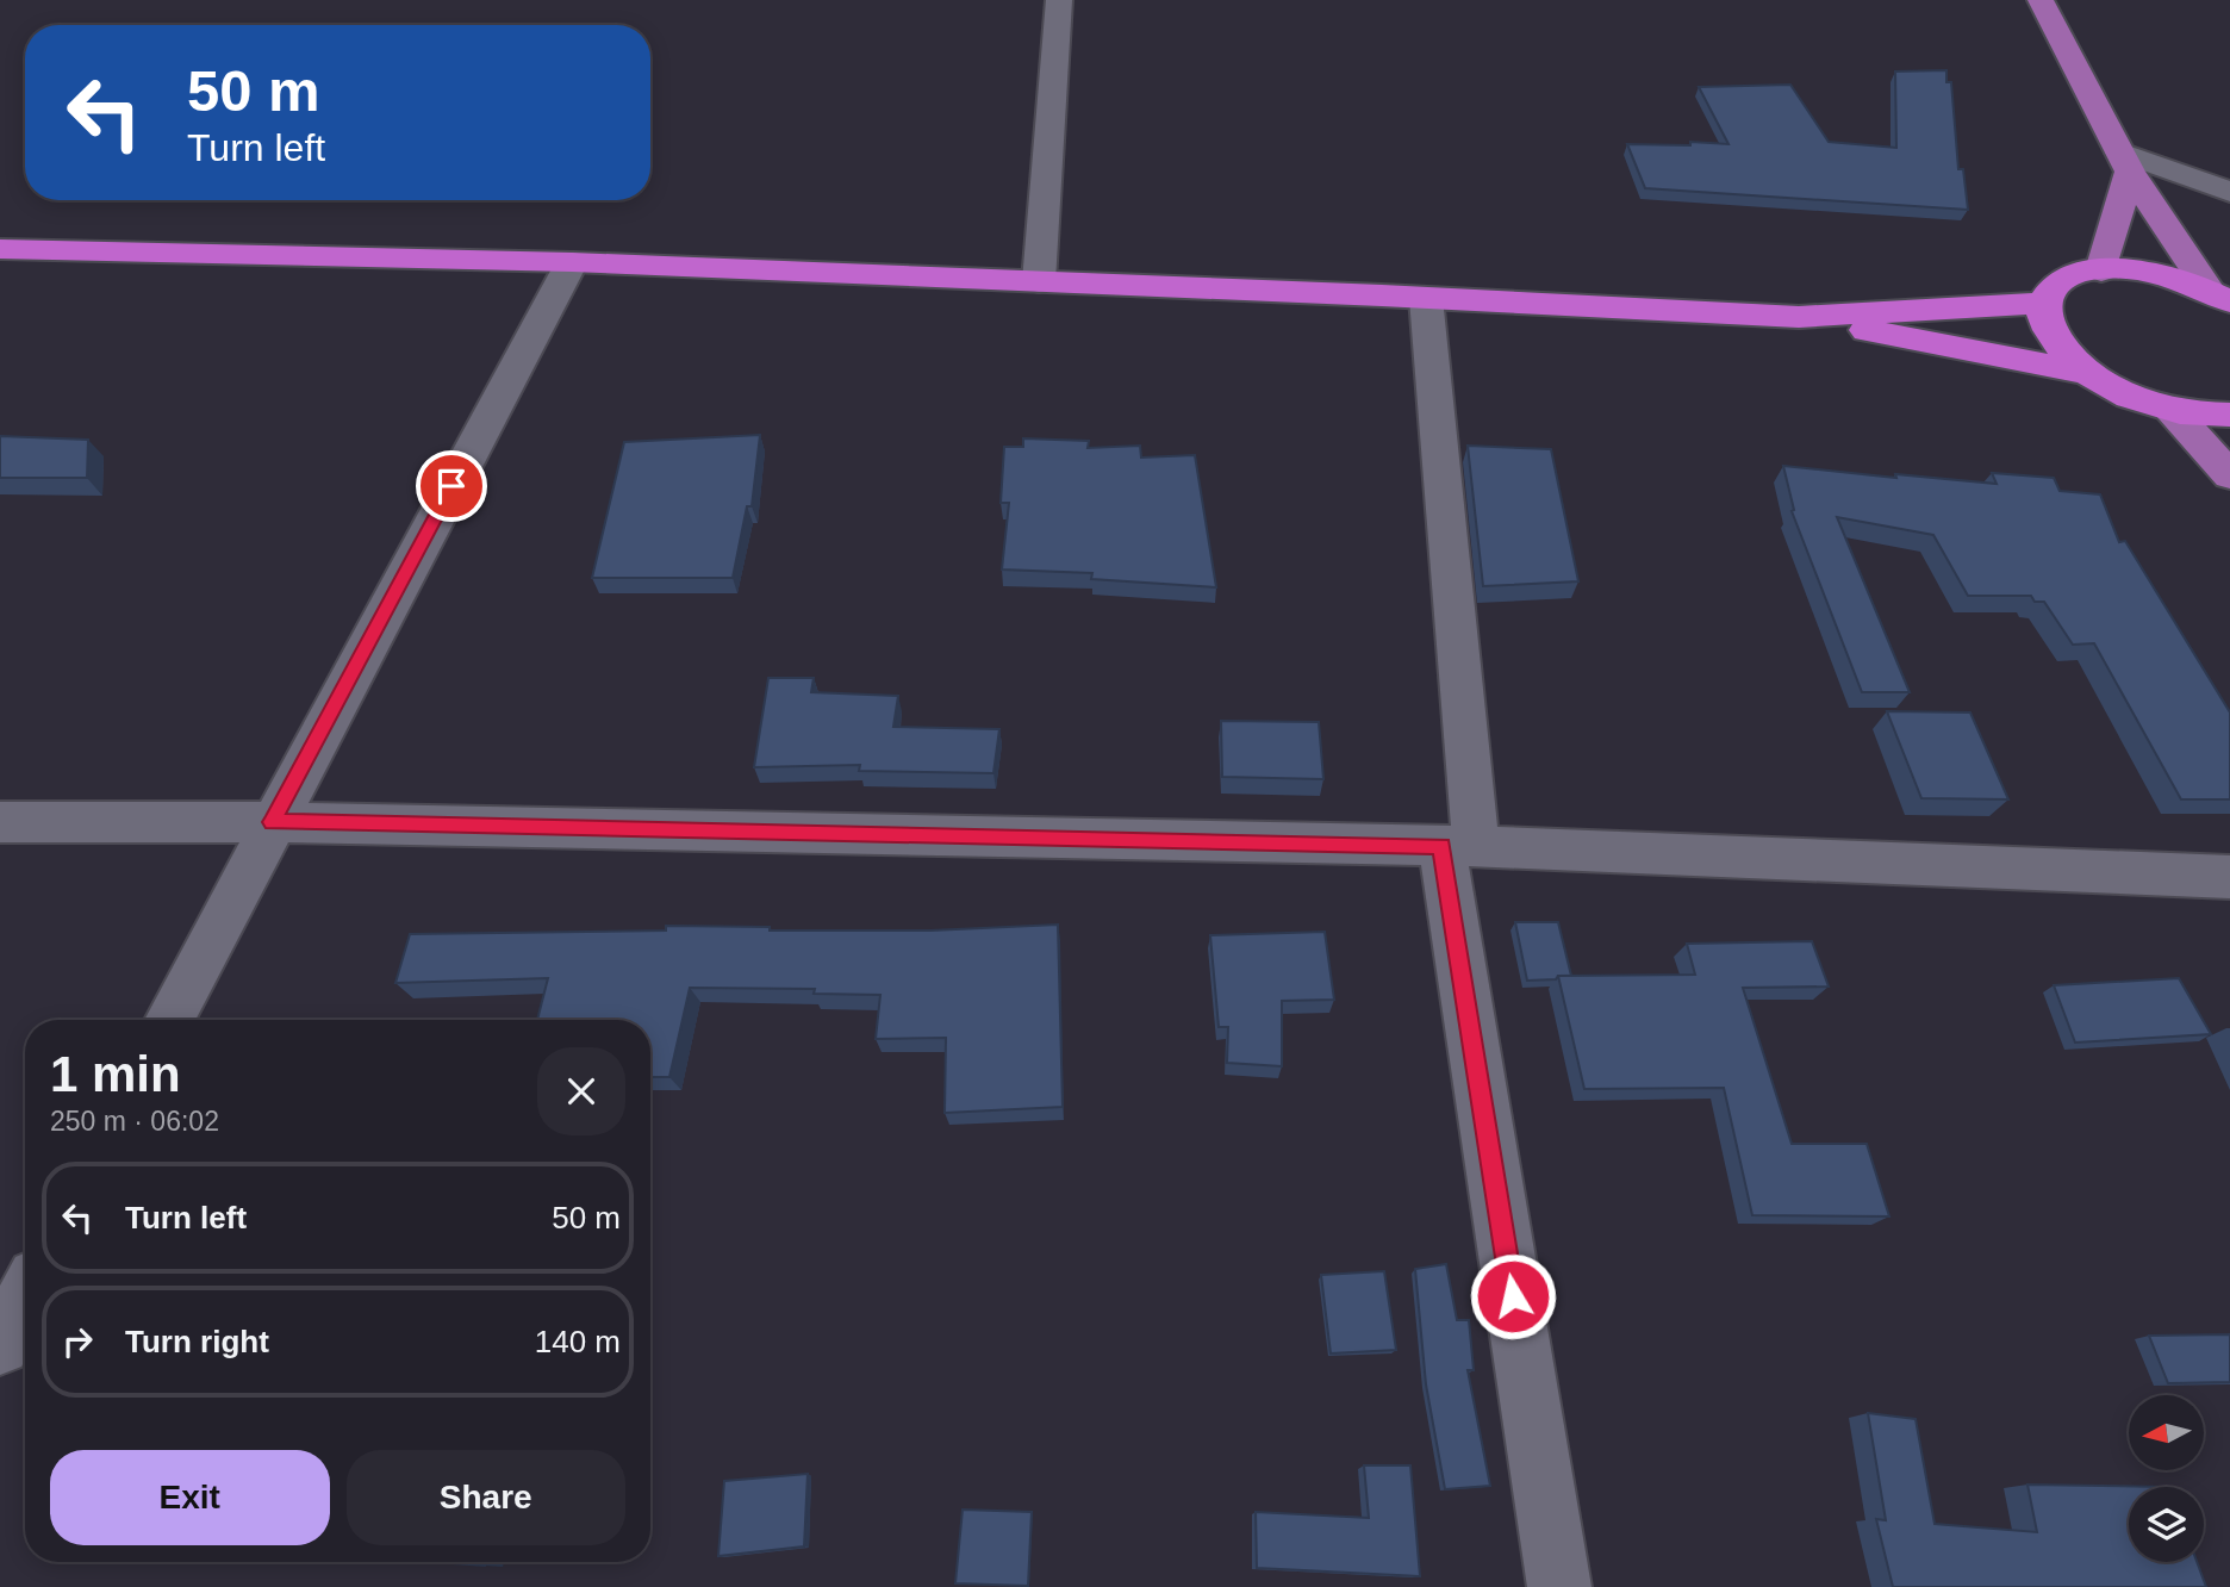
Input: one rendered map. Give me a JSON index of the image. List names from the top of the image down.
{
  "north": "left",
  "page": {
    "turn": ["50 m", "Turn left"],
    "heading": ["1 min", "250 m · 06:02"],
    "list": [
      {
        "name": "Turn left",
        "value": "50 m"
      },
      {
        "name": "Turn right",
        "value": "140 m"
      }
    ],
    "buttons": ["Exit", "Share"]
  }
}
